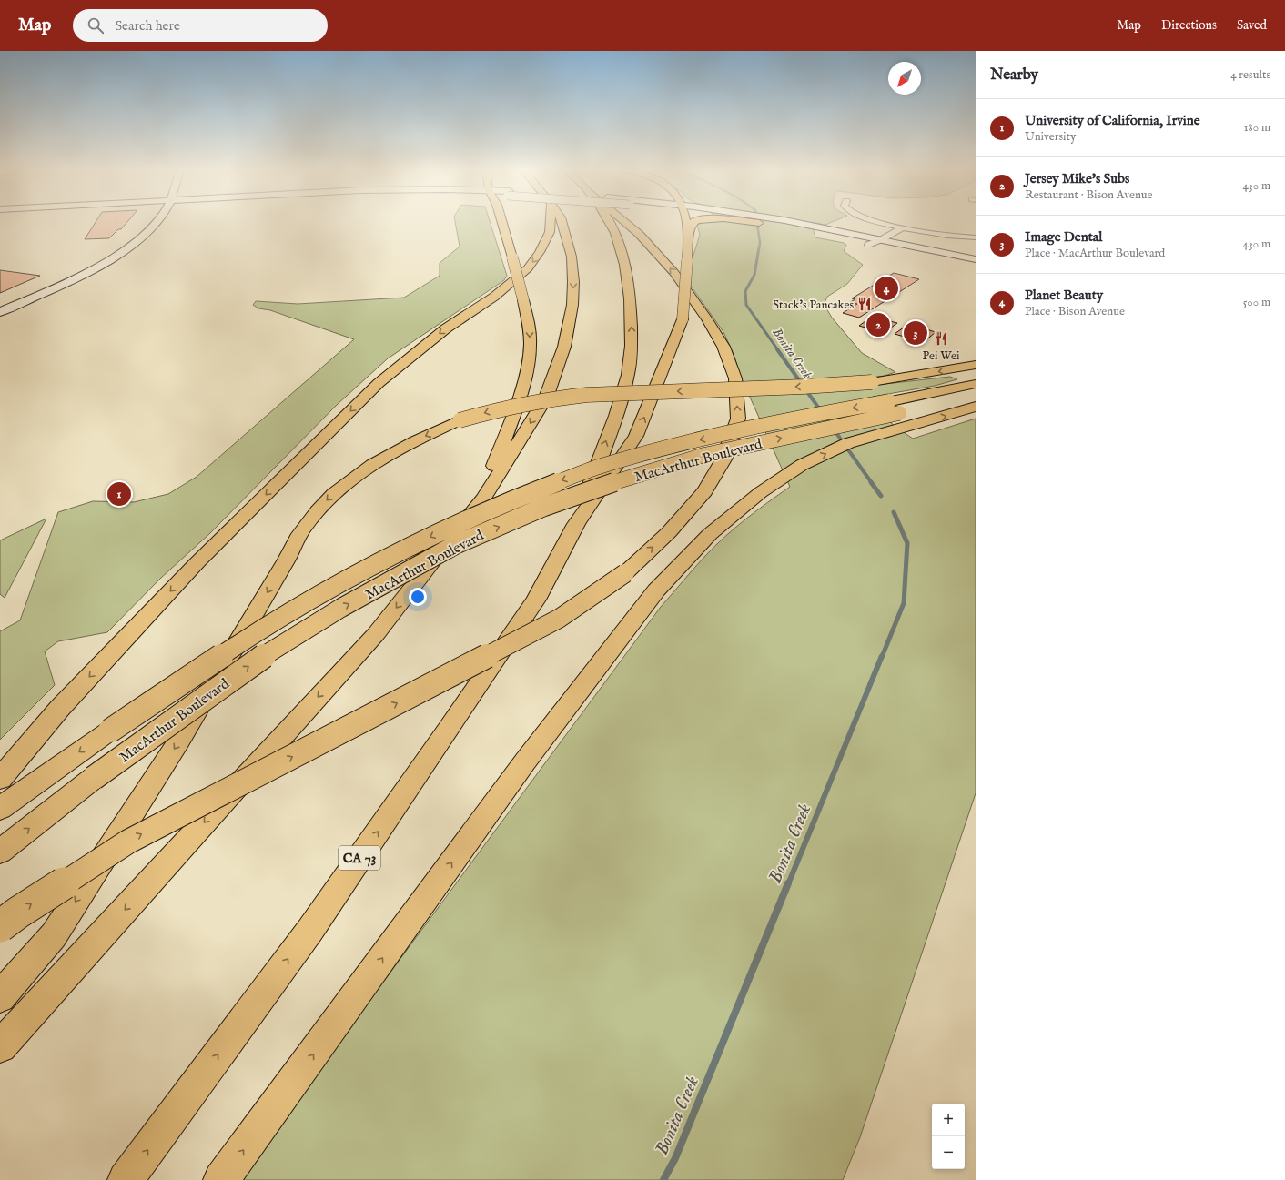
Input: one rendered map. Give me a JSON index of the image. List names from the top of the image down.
{
  "streets": {
    "main road": ["MacArthur Boulevard", "CA 73"]
  },
  "water": ["Bonita Creek"],
  "places": {
    "restaurant": ["Stack's Pancakes", "Pei Wei"]
  },
  "north": "bottom left",
  "page": {
    "header": "Map",
    "search": "Search here",
    "nav": ["Map", "Directions", "Saved"],
    "heading": ["Nearby", "4 results"],
    "list": [
      {
        "mark": "1",
        "name": "University of California, Irvine",
        "note": "University",
        "value": "180 m"
      },
      {
        "mark": "2",
        "name": "Jersey Mike's Subs",
        "note": "Restaurant · Bison Avenue",
        "value": "430 m"
      },
      {
        "mark": "3",
        "name": "Image Dental",
        "note": "Place · MacArthur Boulevard",
        "value": "430 m"
      },
      {
        "mark": "4",
        "name": "Planet Beauty",
        "note": "Place · Bison Avenue",
        "value": "500 m"
      }
    ],
    "pins": [
      "4",
      "2",
      "3",
      "1"
    ],
    "map_buttons": ["+", "−"]
  }
}
